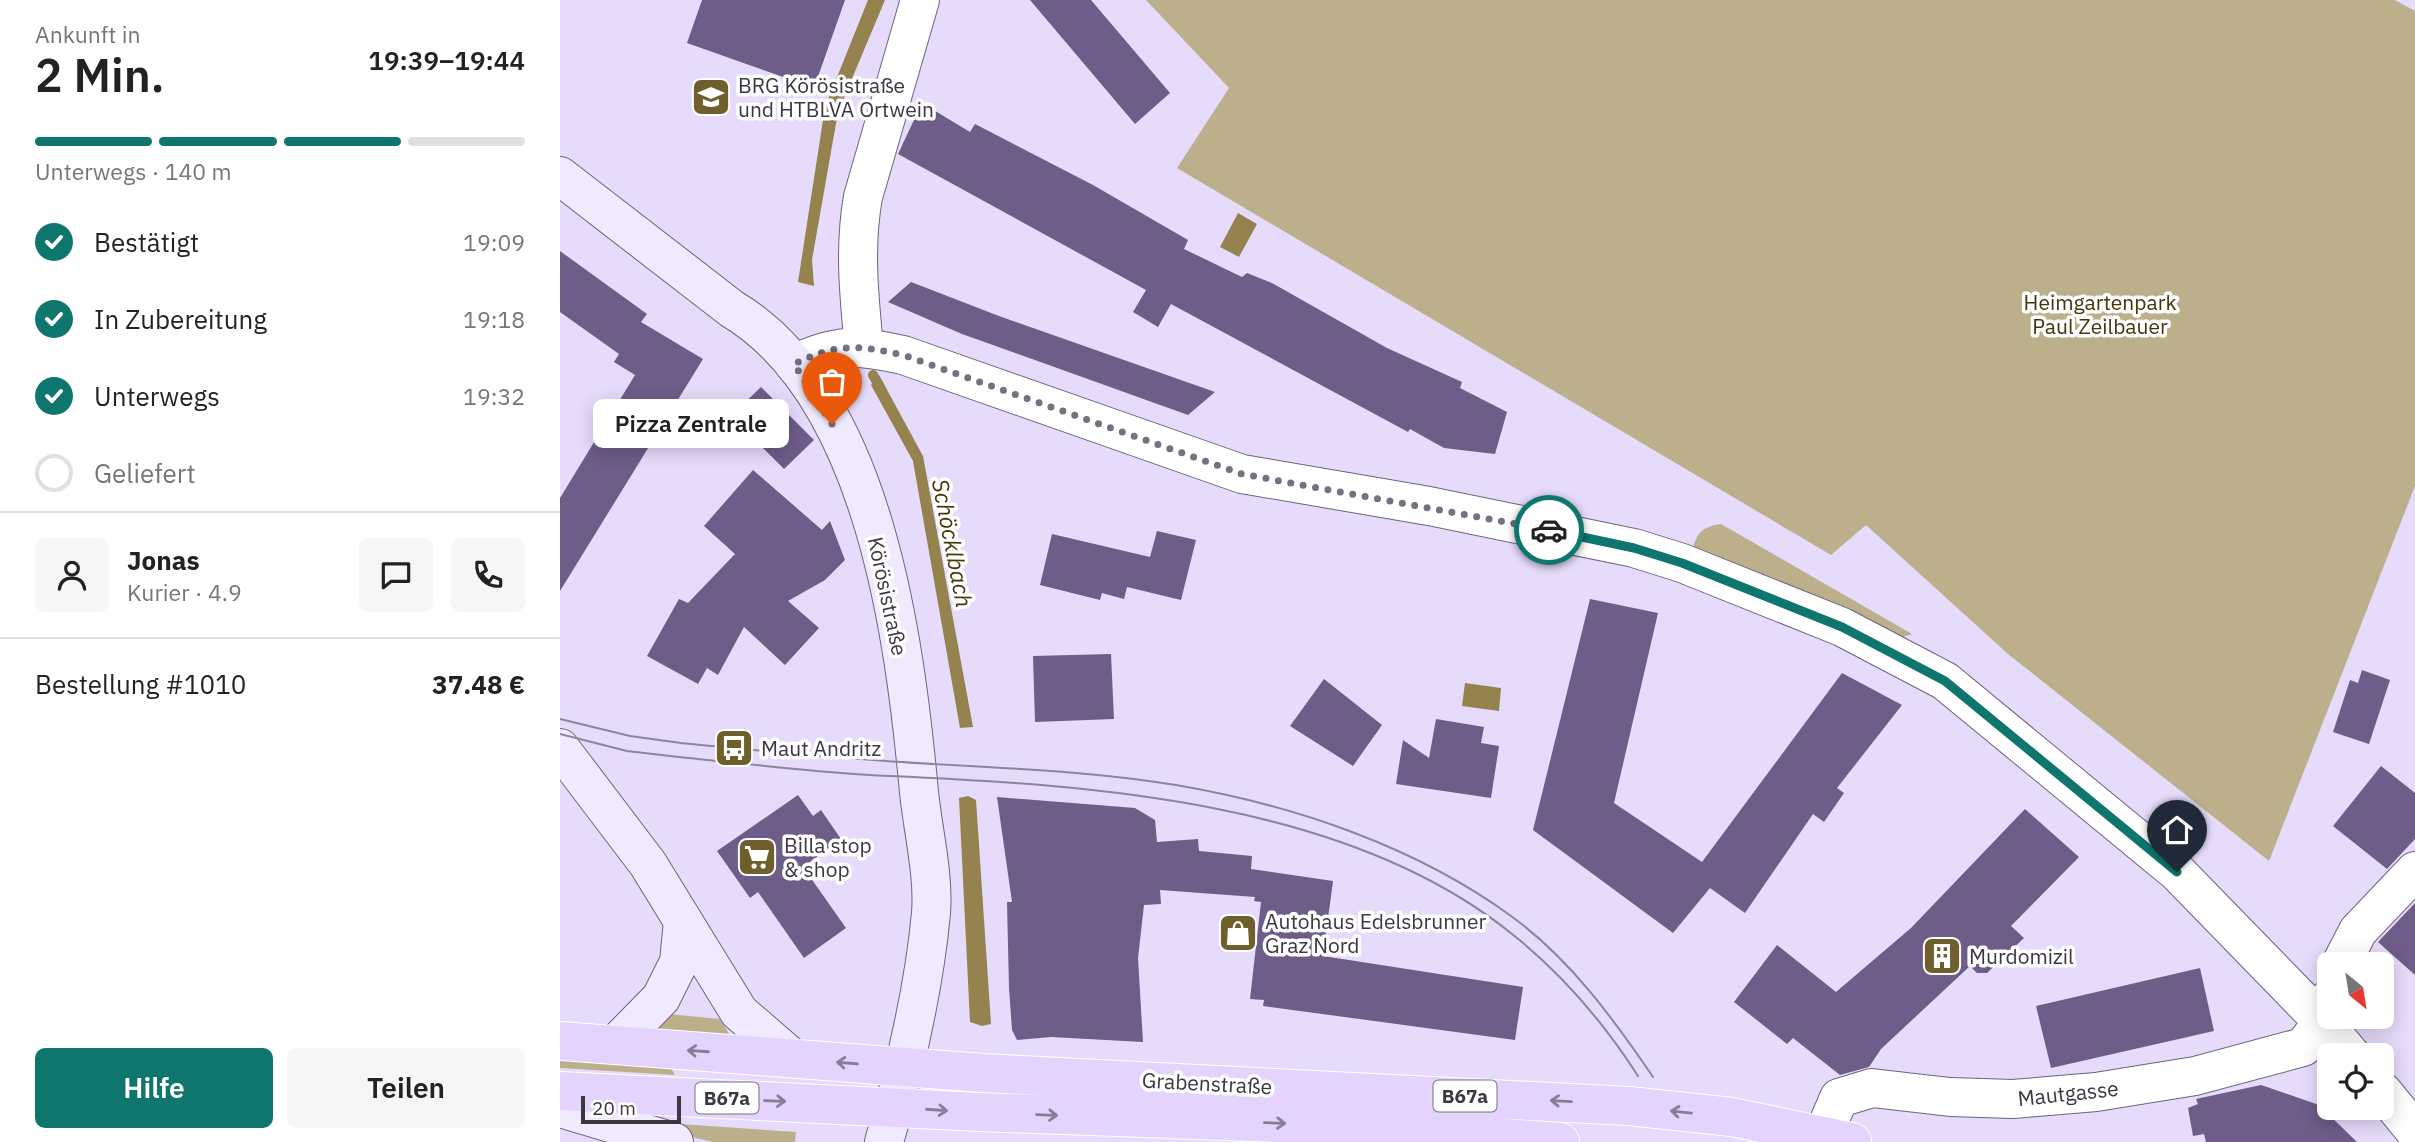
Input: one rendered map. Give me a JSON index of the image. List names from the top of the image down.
{
  "streets": {
    "main road": ["Grabenstraße", "B67a"],
    "street": ["Körösistraße", "Mautgasse"]
  },
  "crossings": [
    ["Körösistraße", "Grabenstraße"],
    ["Grabenstraße", "Mautgasse"]
  ],
  "water": ["Schöcklbach"],
  "parks": ["Heimgartenpark Paul Zeilbauer"],
  "places": {
    "school or university": ["BRG Körösistraße und HTBLVA Ortwein"],
    "other": ["Pizza Zentrale"],
    "bus stop": ["Maut Andritz"],
    "supermarket": ["Billa stop & shop"],
    "shop": ["Autohaus Edelsbrunner Graz Nord"],
    "building": ["Murdomizil"]
  },
  "scale_bar": "20 m",
  "north": "bottom right",
  "page": {
    "heading": ["2 Min.", "Ankunft in", "19:39–19:44"],
    "panel": [
      "Jonas",
      "Kurier · 4.9",
      "Bestellung #1010",
      "37.48 €"
    ],
    "bar": "Unterwegs · 140 m",
    "list": [
      ["Bestätigt", "19:09"],
      ["In Zubereitung", "19:18"],
      ["Unterwegs", "19:32"],
      "Geliefert"
    ],
    "bubble": "Pizza Zentrale",
    "buttons": ["Hilfe", "Teilen"],
    "scale": "20 m"
  }
}
